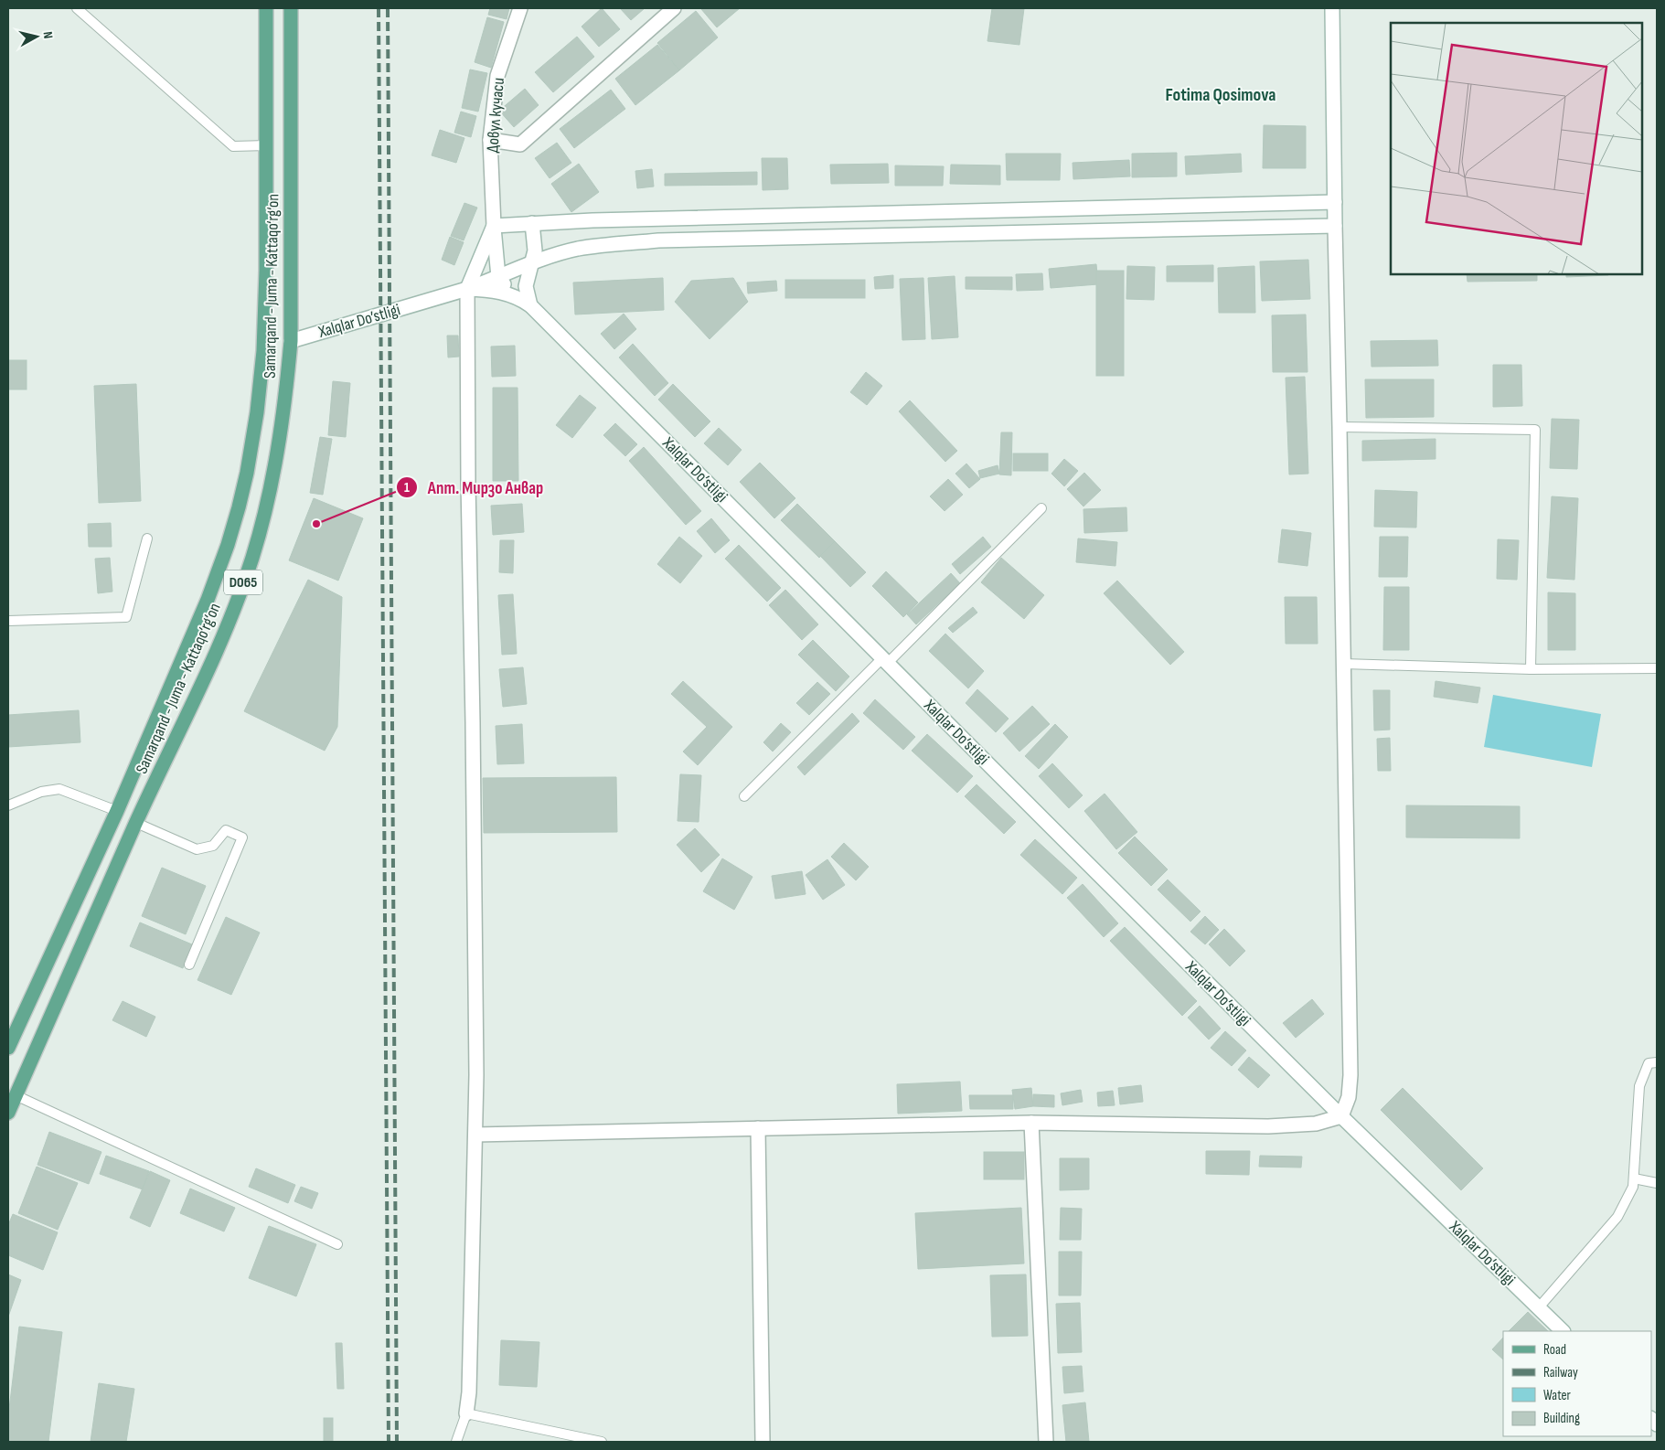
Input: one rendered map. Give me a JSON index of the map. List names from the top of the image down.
{
  "streets": {
    "main road": ["Samarqand - Juma - Kattaqo‘rg‘on", "D065"],
    "street": ["Довул кучаси", "Xalqlar Do’stligi"]
  },
  "crossings": [
    ["Samarqand - Juma - Kattaqo‘rg‘on", "Xalqlar Do’stligi"]
  ],
  "districts": ["Fotima Qosimova"],
  "places": ["Апт. Мирзо Анвар"],
  "legend": [
    "Road",
    "Railway",
    "Water",
    "Building"
  ],
  "north": "right"
}
